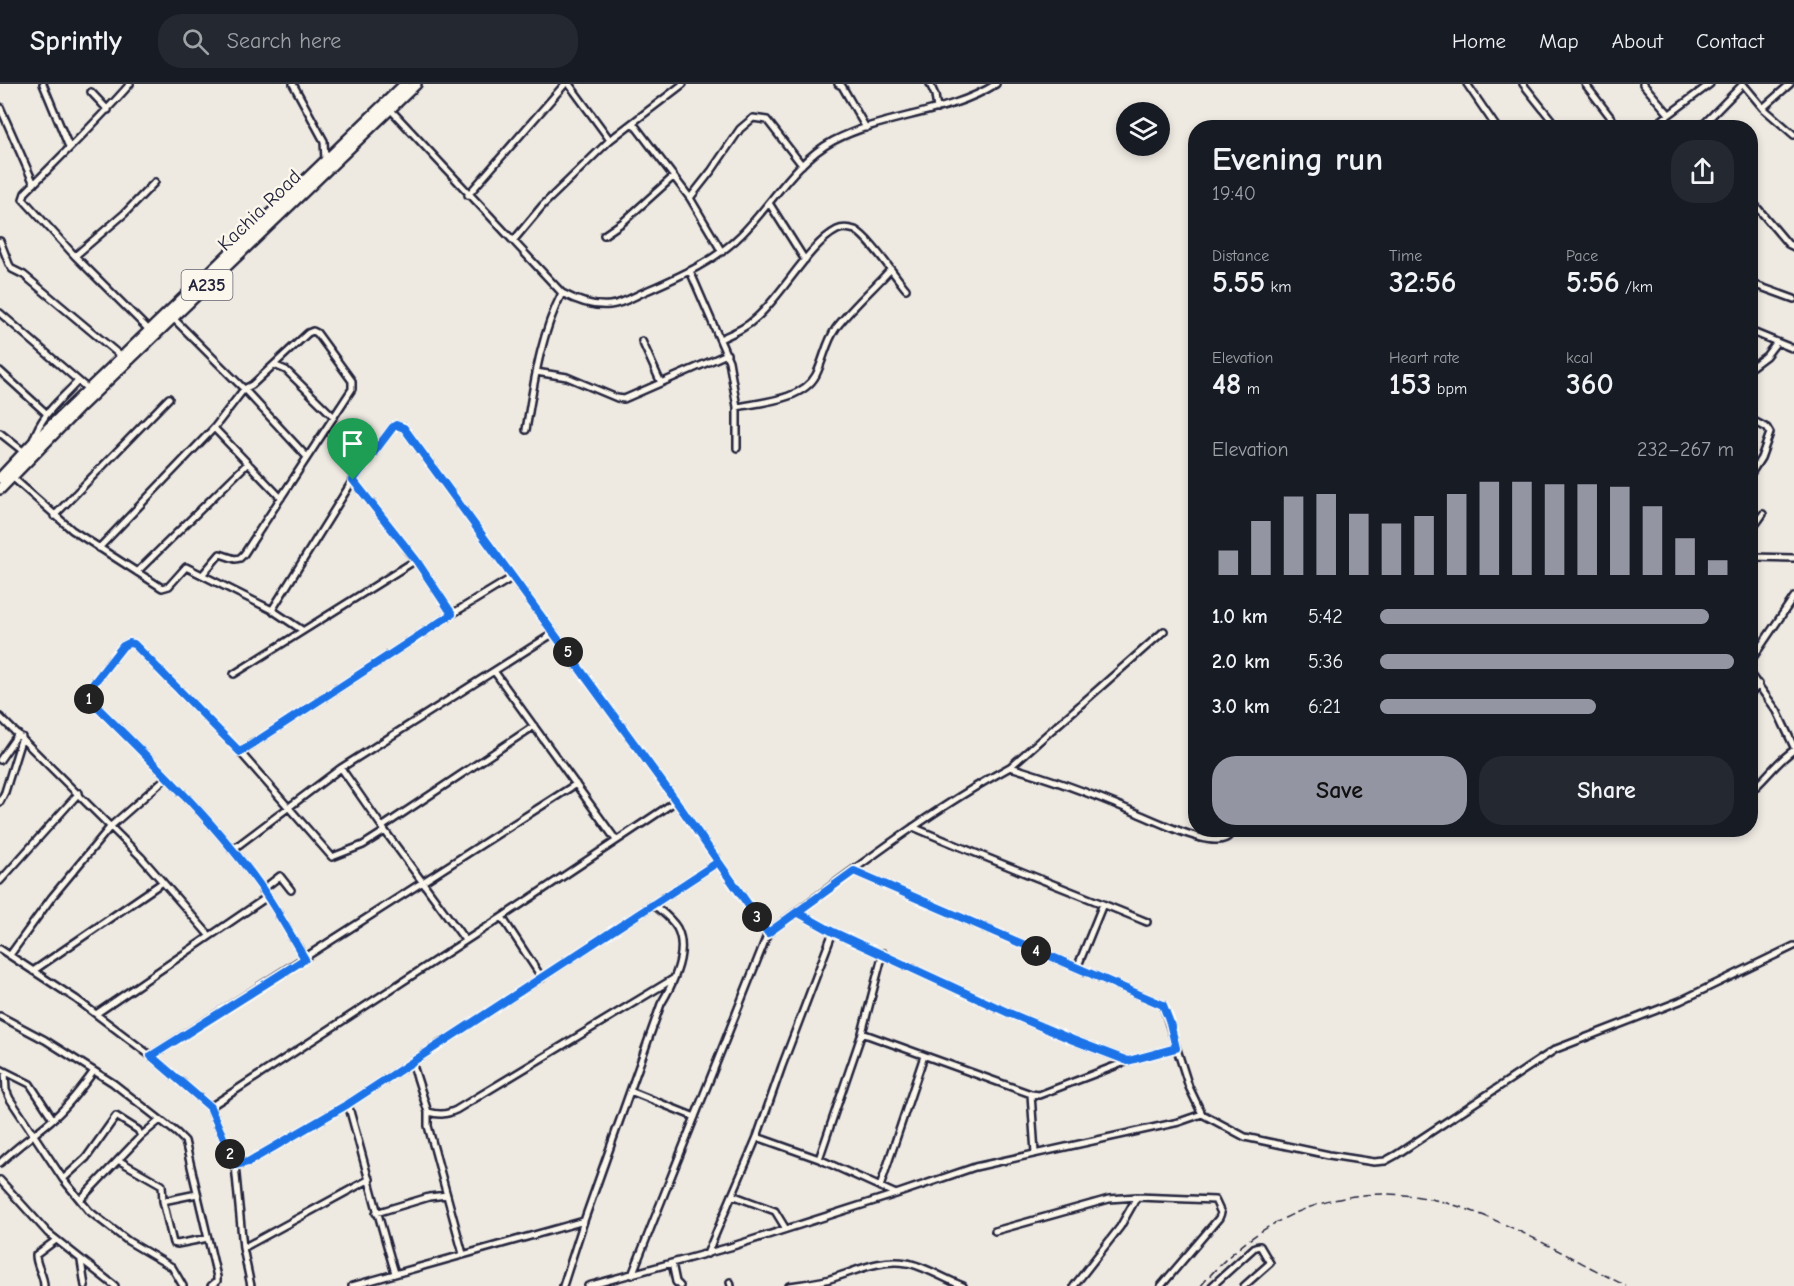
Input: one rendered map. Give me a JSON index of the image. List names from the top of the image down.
{
  "streets": {
    "highway": ["Kachia Road", "A235"]
  },
  "page": {
    "header": "Sprintly",
    "search": "Search here",
    "nav": [
      "Home",
      "Map",
      "About",
      "Contact"
    ],
    "heading": ["Evening run", "19:40"],
    "stats": [
      ["Distance", "5.55 km"],
      ["Time", "32:56"],
      ["Pace", "5:56 /km"],
      ["Elevation", "48 m"],
      ["Heart rate", "153 bpm"],
      ["kcal", "360"]
    ],
    "chart": ["Elevation", "232–267 m"],
    "list": [
      {
        "name": "1.0 km",
        "note": "5:42"
      },
      {
        "name": "2.0 km",
        "note": "5:36"
      },
      {
        "name": "3.0 km",
        "note": "6:21"
      }
    ],
    "pins": [
      "5",
      "1",
      "3",
      "4",
      "2"
    ],
    "buttons": ["Save", "Share"]
  }
}
